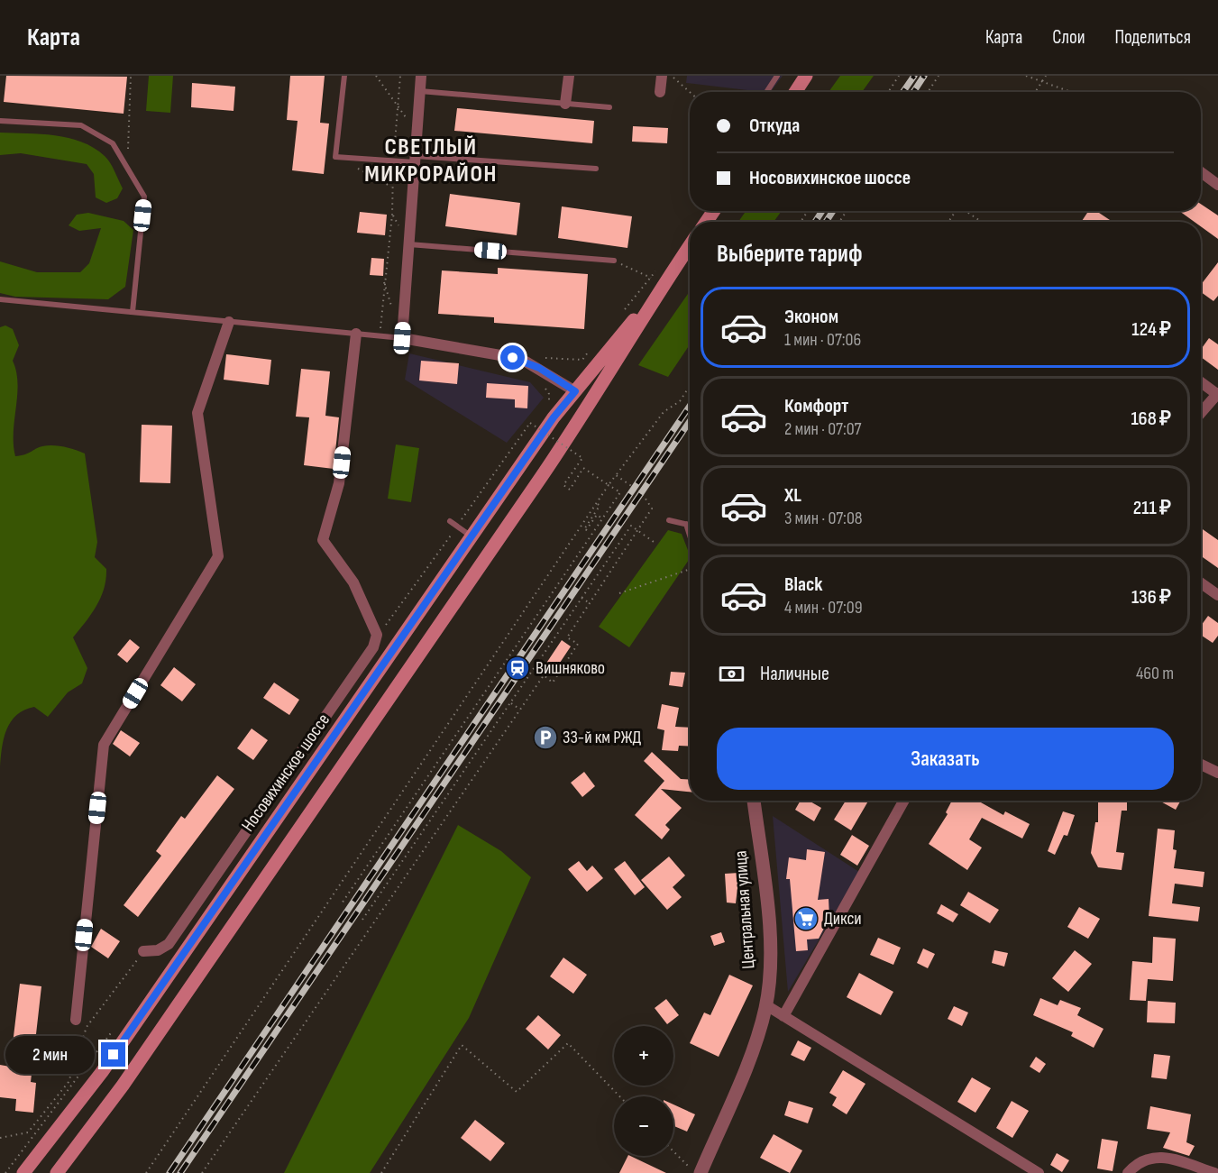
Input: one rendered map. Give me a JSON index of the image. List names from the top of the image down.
{
  "streets": {
    "main road": ["Носовихинское шоссе"],
    "street": ["Центральная улица"]
  },
  "districts": ["СВЕТЛЫЙ МИКРОРАЙОН"],
  "places": {
    "station": ["Вишняково"],
    "parking": ["33-й км РЖД"],
    "supermarket": ["Дикси"]
  },
  "page": {
    "header": "Карта",
    "nav": ["Карта", "Слои", "Поделиться"],
    "banner": ["Откуда", "Носовихинское шоссе"],
    "heading": "Выберите тариф",
    "list": [
      {
        "name": "Эконом",
        "note": "1 мин · 07:06",
        "value": "124 ₽"
      },
      {
        "name": "Комфорт",
        "note": "2 мин · 07:07",
        "value": "168 ₽"
      },
      {
        "name": "XL",
        "note": "3 мин · 07:08",
        "value": "211 ₽"
      },
      {
        "name": "Black",
        "note": "4 мин · 07:09",
        "value": "136 ₽"
      }
    ],
    "pay": ["Наличные", "460 m"],
    "buttons": "Заказать",
    "map_buttons": ["+", "−"],
    "bubble": "2 мин"
  }
}
